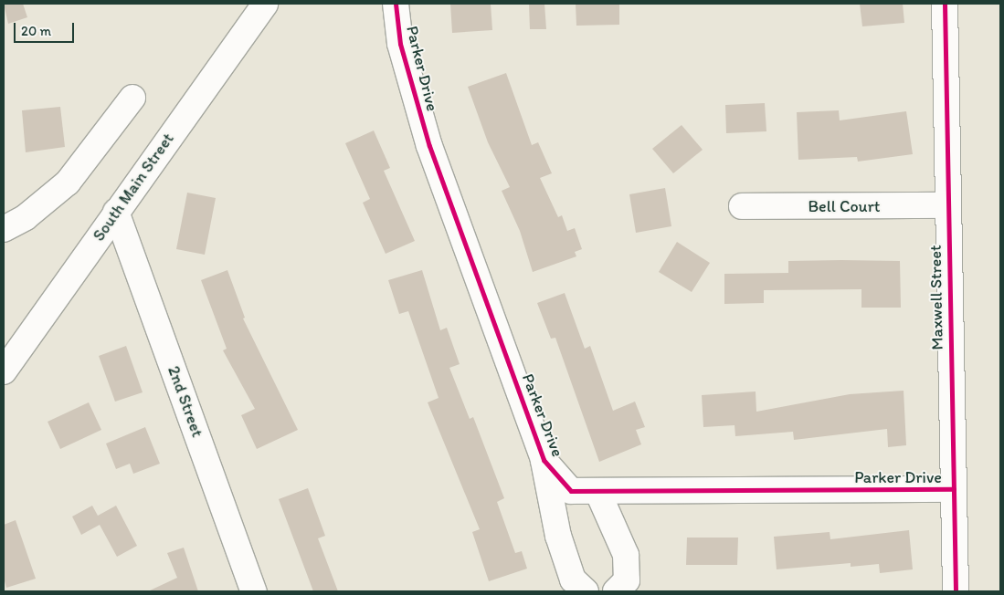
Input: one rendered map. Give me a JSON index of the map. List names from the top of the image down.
{
  "streets": {
    "street": [
      "Parker Drive",
      "South Main Street",
      "Bell Court",
      "Maxwell Street",
      "2nd Street"
    ]
  },
  "crossings": [
    ["Parker Drive", "Maxwell Street"],
    ["South Main Street", "2nd Street"],
    ["Bell Court", "Maxwell Street"]
  ],
  "scale_bar": "20 m"
}
